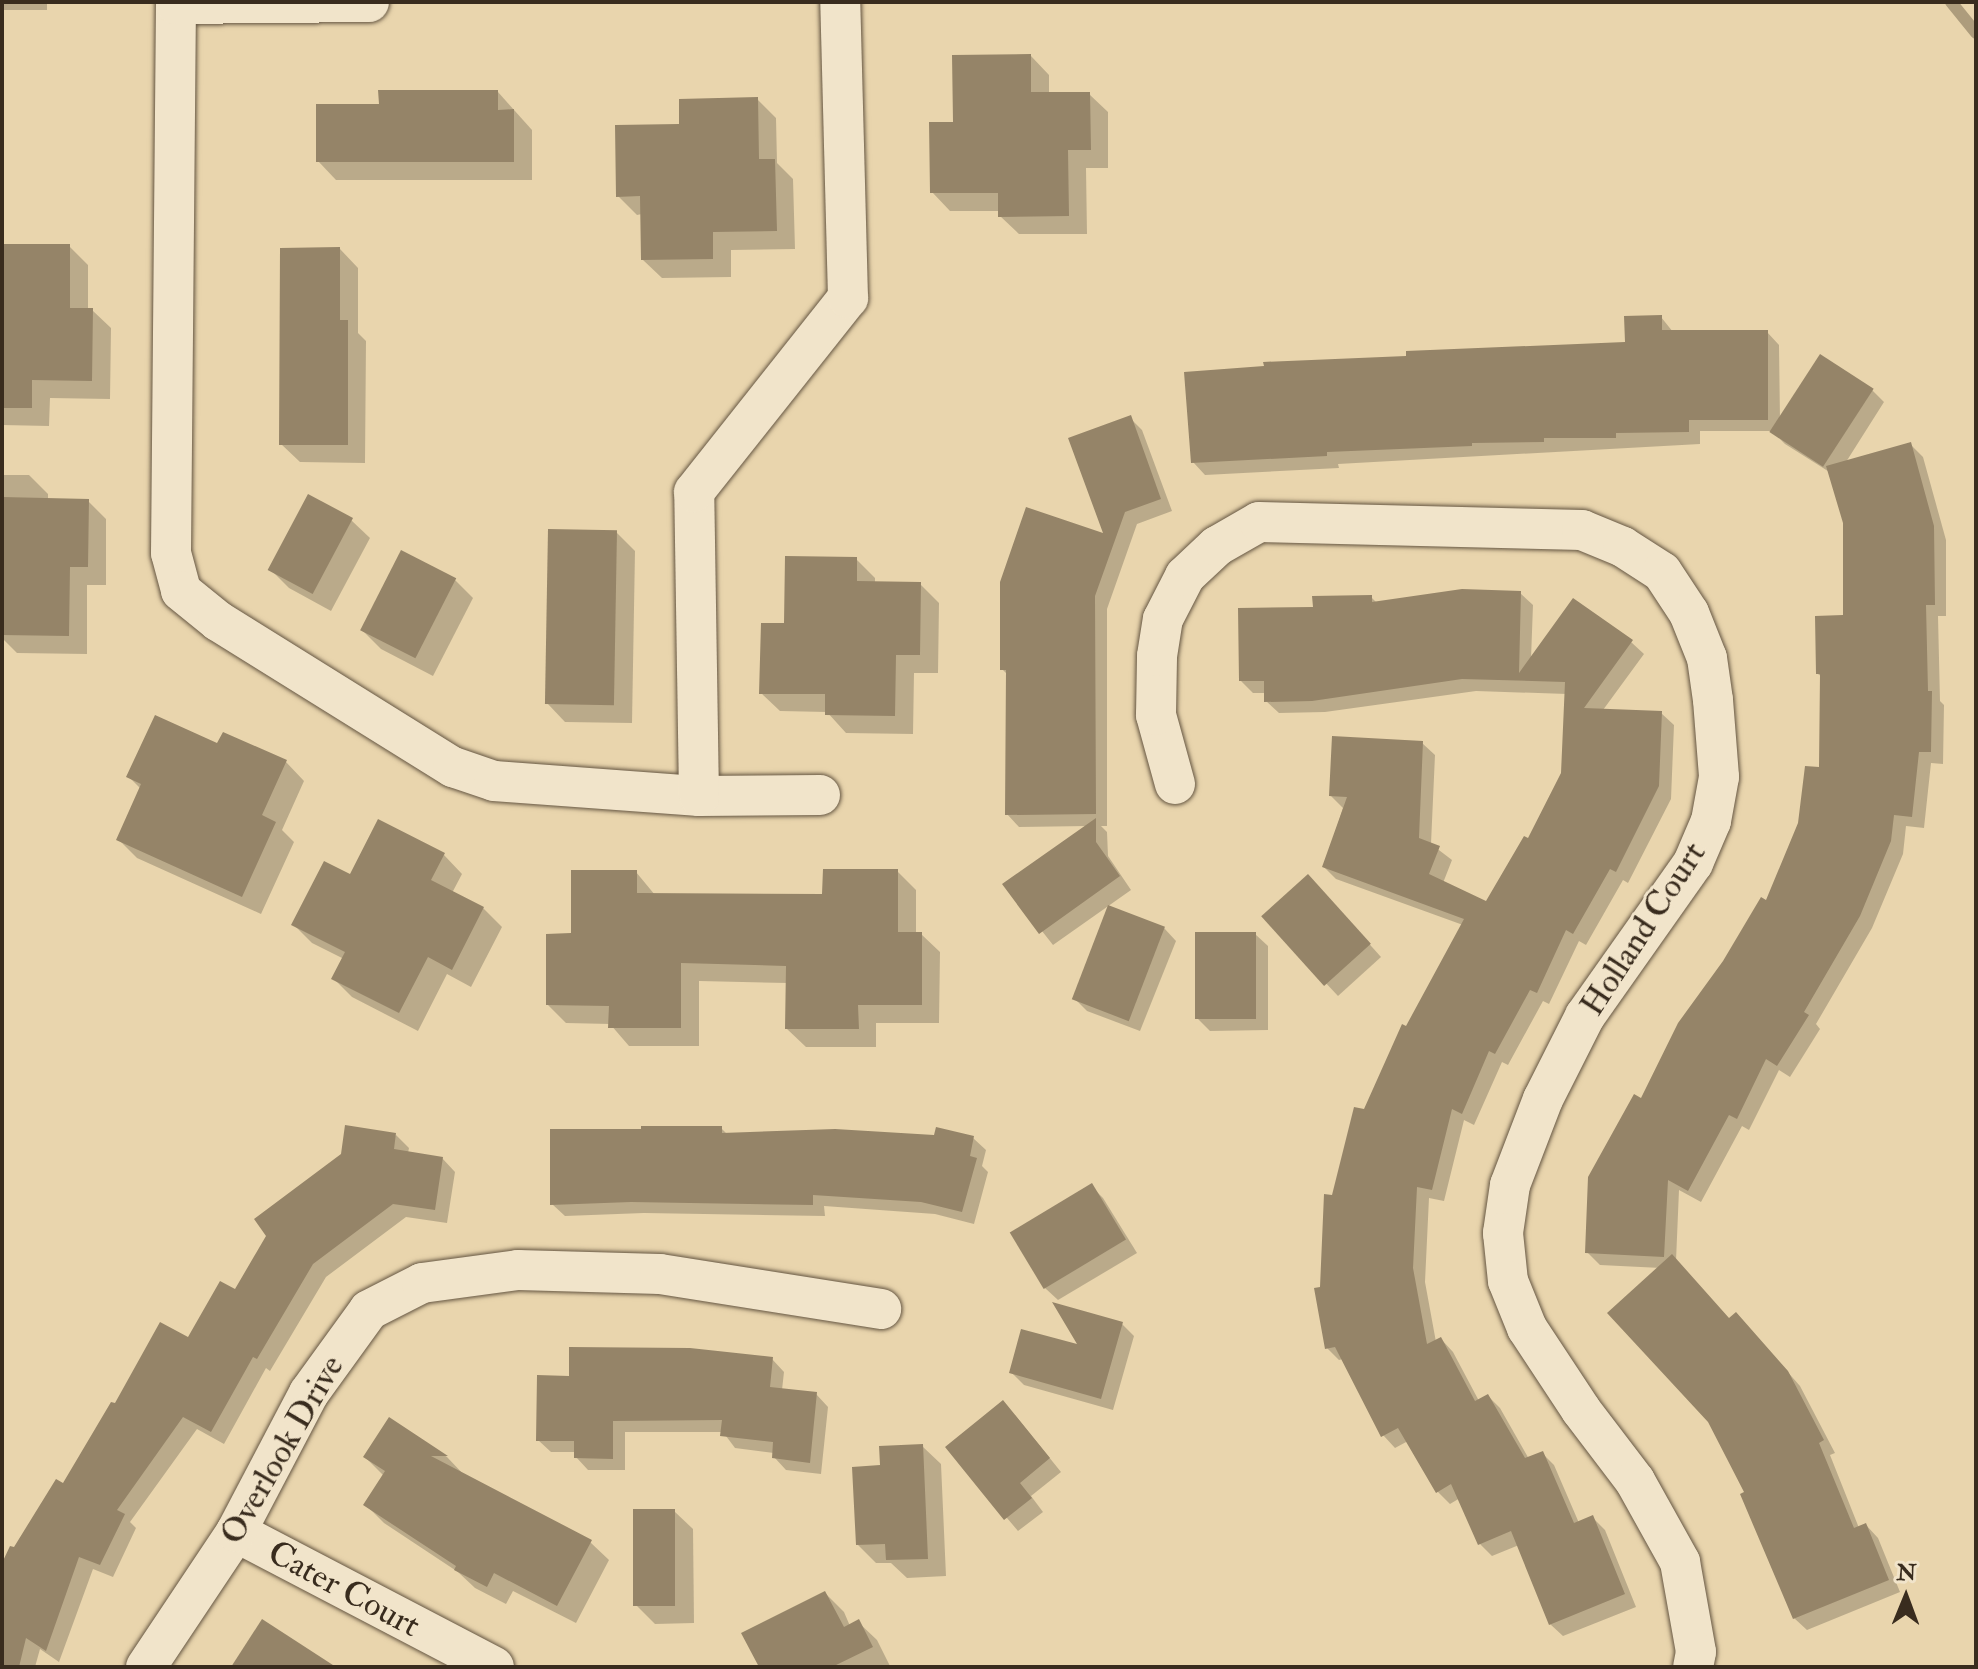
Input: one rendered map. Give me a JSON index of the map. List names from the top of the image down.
{
  "streets": {
    "street": ["Holland Court", "Overlook Drive", "Cater Court"]
  },
  "crossings": [
    ["Overlook Drive", "Cater Court"]
  ],
  "north": "top"
}
